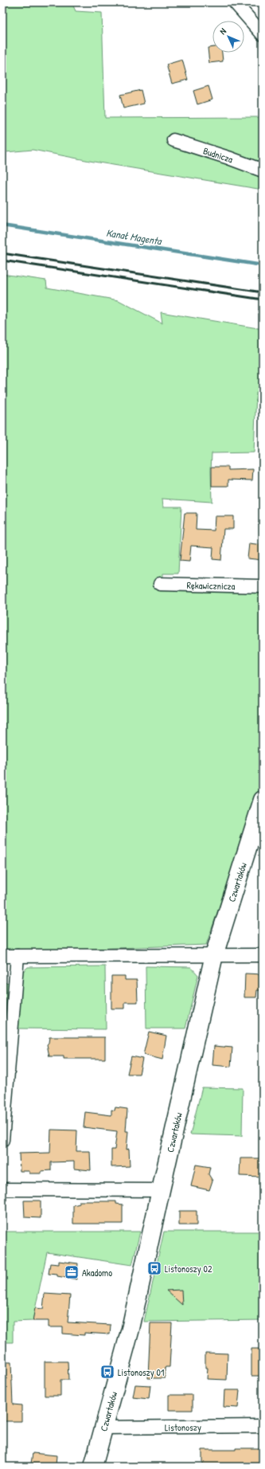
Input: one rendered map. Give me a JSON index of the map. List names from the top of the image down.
{
  "streets": {
    "street": [
      "Budnicza",
      "Rękawicznicza",
      "Czwartaków",
      "Listonoszy"
    ]
  },
  "crossings": [
    ["Czwartaków", "Listonoszy"]
  ],
  "water": ["Kanał Magenta"],
  "places": {
    "bus stop": ["Listonoszy 02", "Listonoszy 01"],
    "office": ["Akadomo"]
  },
  "north": "top left"
}
